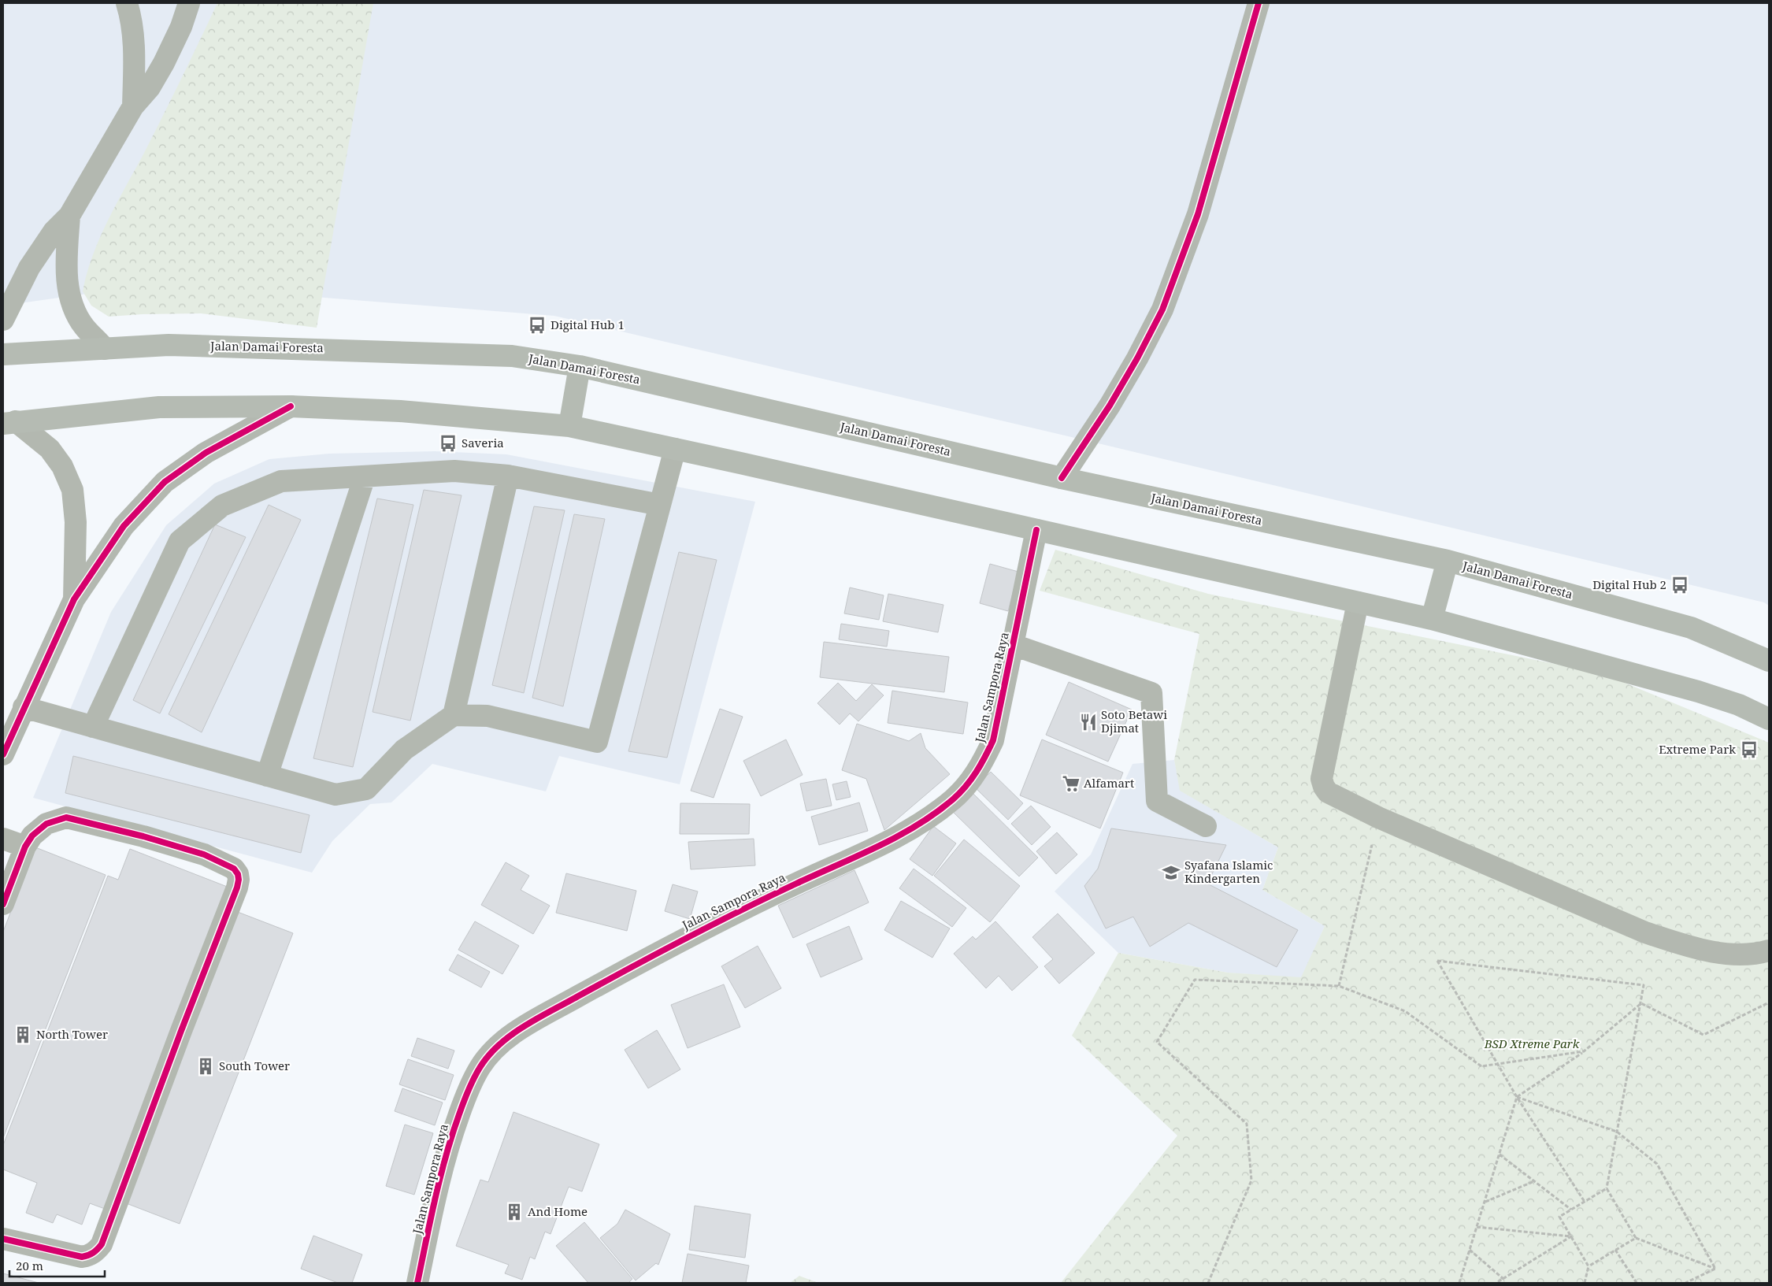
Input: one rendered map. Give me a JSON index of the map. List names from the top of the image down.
{
  "streets": {
    "main road": ["Jalan Damai Foresta"],
    "street": ["Jalan Sampora Raya"]
  },
  "parks": ["BSD Xtreme Park"],
  "places": {
    "bus stop": [
      "Digital Hub 1",
      "Saveria",
      "Digital Hub 2",
      "Extreme Park"
    ],
    "restaurant": ["Soto Betawi Djimat"],
    "supermarket": ["Alfamart"],
    "school or university": ["Syafana Islamic Kindergarten"],
    "building": ["North Tower", "South Tower", "And Home"]
  },
  "scale_bar": "20 m"
}
